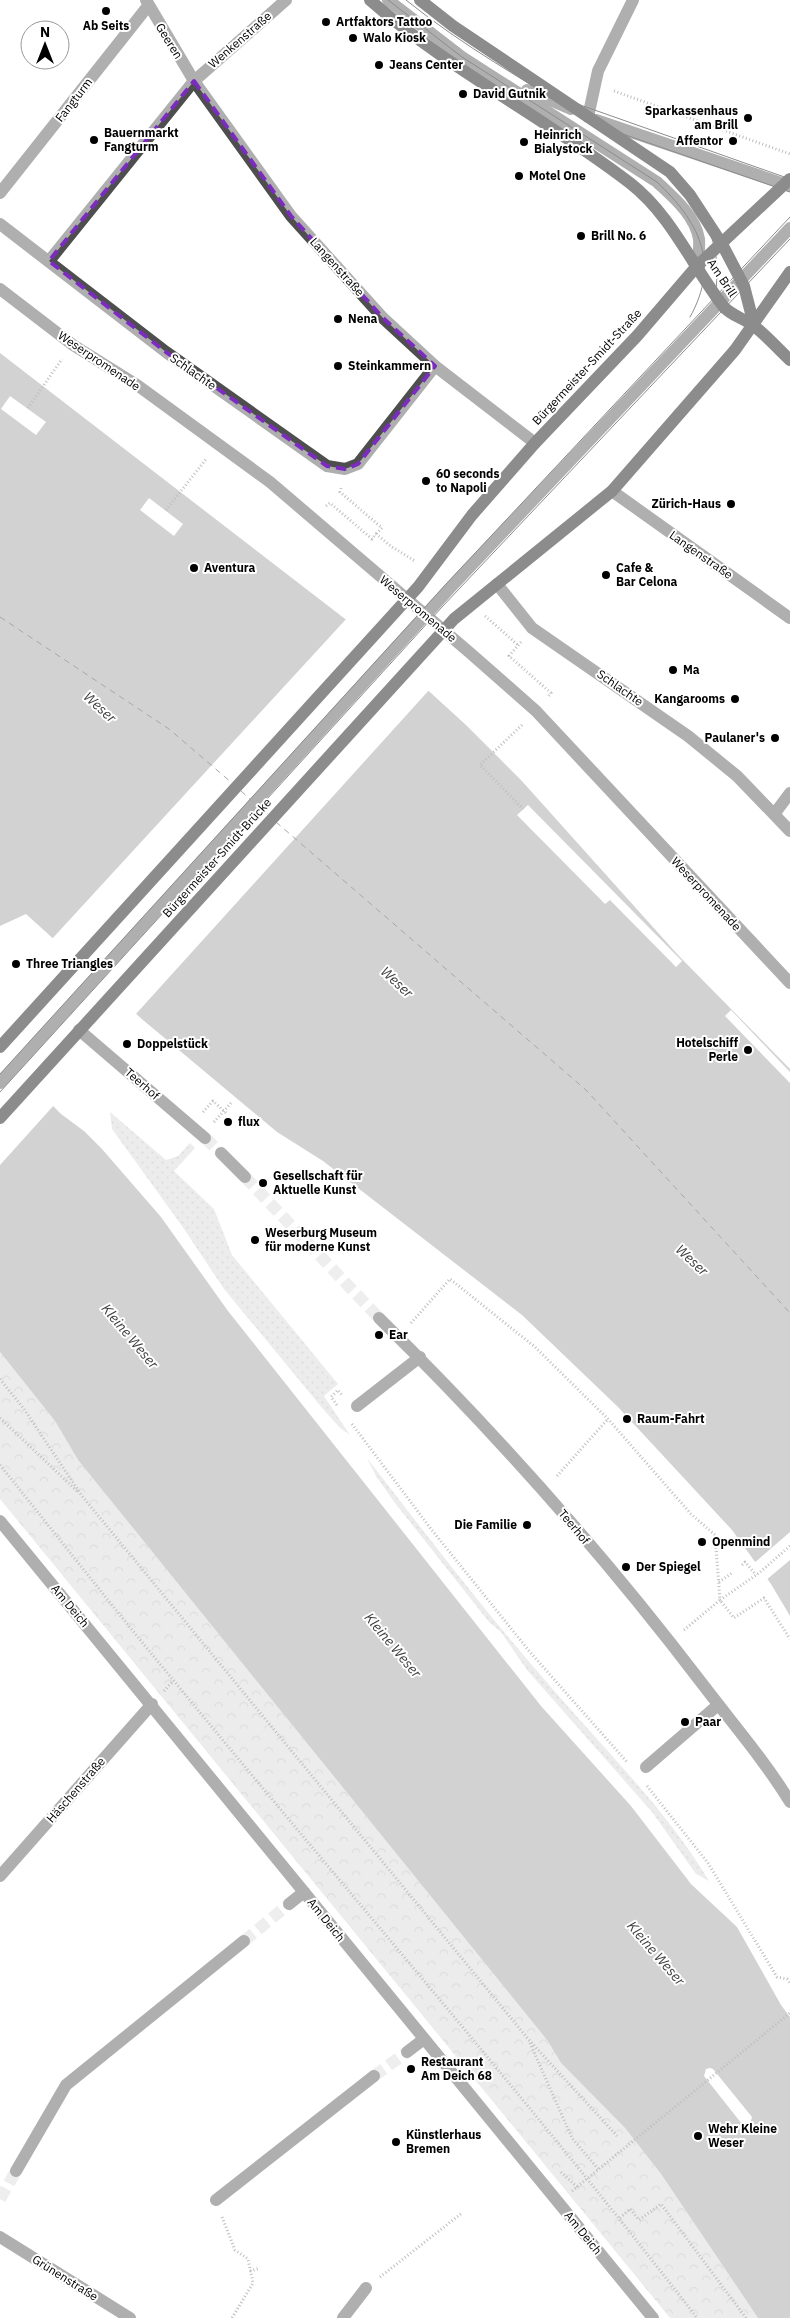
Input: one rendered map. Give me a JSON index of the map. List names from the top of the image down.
{
  "streets": {
    "main road": ["Am Brill", "Bürgermeister-Smidt-Straße", "Bürgermeister-Smidt-Brücke"],
    "street": [
      "Wenkenstraße",
      "Geeren",
      "Fangturm",
      "Langenstraße",
      "Weserpromenade",
      "Schlachte",
      "Teerhof",
      "Am Deich",
      "Häschenstraße",
      "Grünenstraße"
    ]
  },
  "crossings": [
    ["Wenkenstraße", "Geeren"],
    ["Wenkenstraße", "Langenstraße"],
    ["Geeren", "Fangturm"],
    ["Geeren", "Langenstraße"],
    ["Langenstraße", "Bürgermeister-Smidt-Straße"],
    ["Am Brill", "Bürgermeister-Smidt-Straße"],
    ["Bürgermeister-Smidt-Brücke", "Teerhof"],
    ["Am Deich", "Häschenstraße"]
  ],
  "water": ["Weser", "Kleine Weser"],
  "places": [
    "Ab Seits",
    "Artfaktors Tattoo",
    "Walo Kiosk",
    "Jeans Center",
    "David Gutnik",
    "Sparkassenhaus am Brill",
    "Bauernmarkt Fangturm",
    "Affentor",
    "Heinrich Bialystock",
    "Motel One",
    "Brill No. 6",
    "Nena",
    "Steinkammern",
    "60 seconds to Napoli",
    "Zürich-Haus",
    "Aventura",
    "Cafe & Bar Celona",
    "Ma",
    "Kangarooms",
    "Paulaner's",
    "Three Triangles",
    "Doppelstück",
    "Hotelschiff Perle",
    "flux",
    "Gesellschaft für Aktuelle Kunst",
    "Weserburg Museum für moderne Kunst",
    "Ear",
    "Raum-Fahrt",
    "Die Familie",
    "Openmind",
    "Der Spiegel",
    "Paar",
    "Restaurant Am Deich 68",
    "Wehr Kleine Weser",
    "Künstlerhaus Bremen"
  ],
  "north": "top"
}
